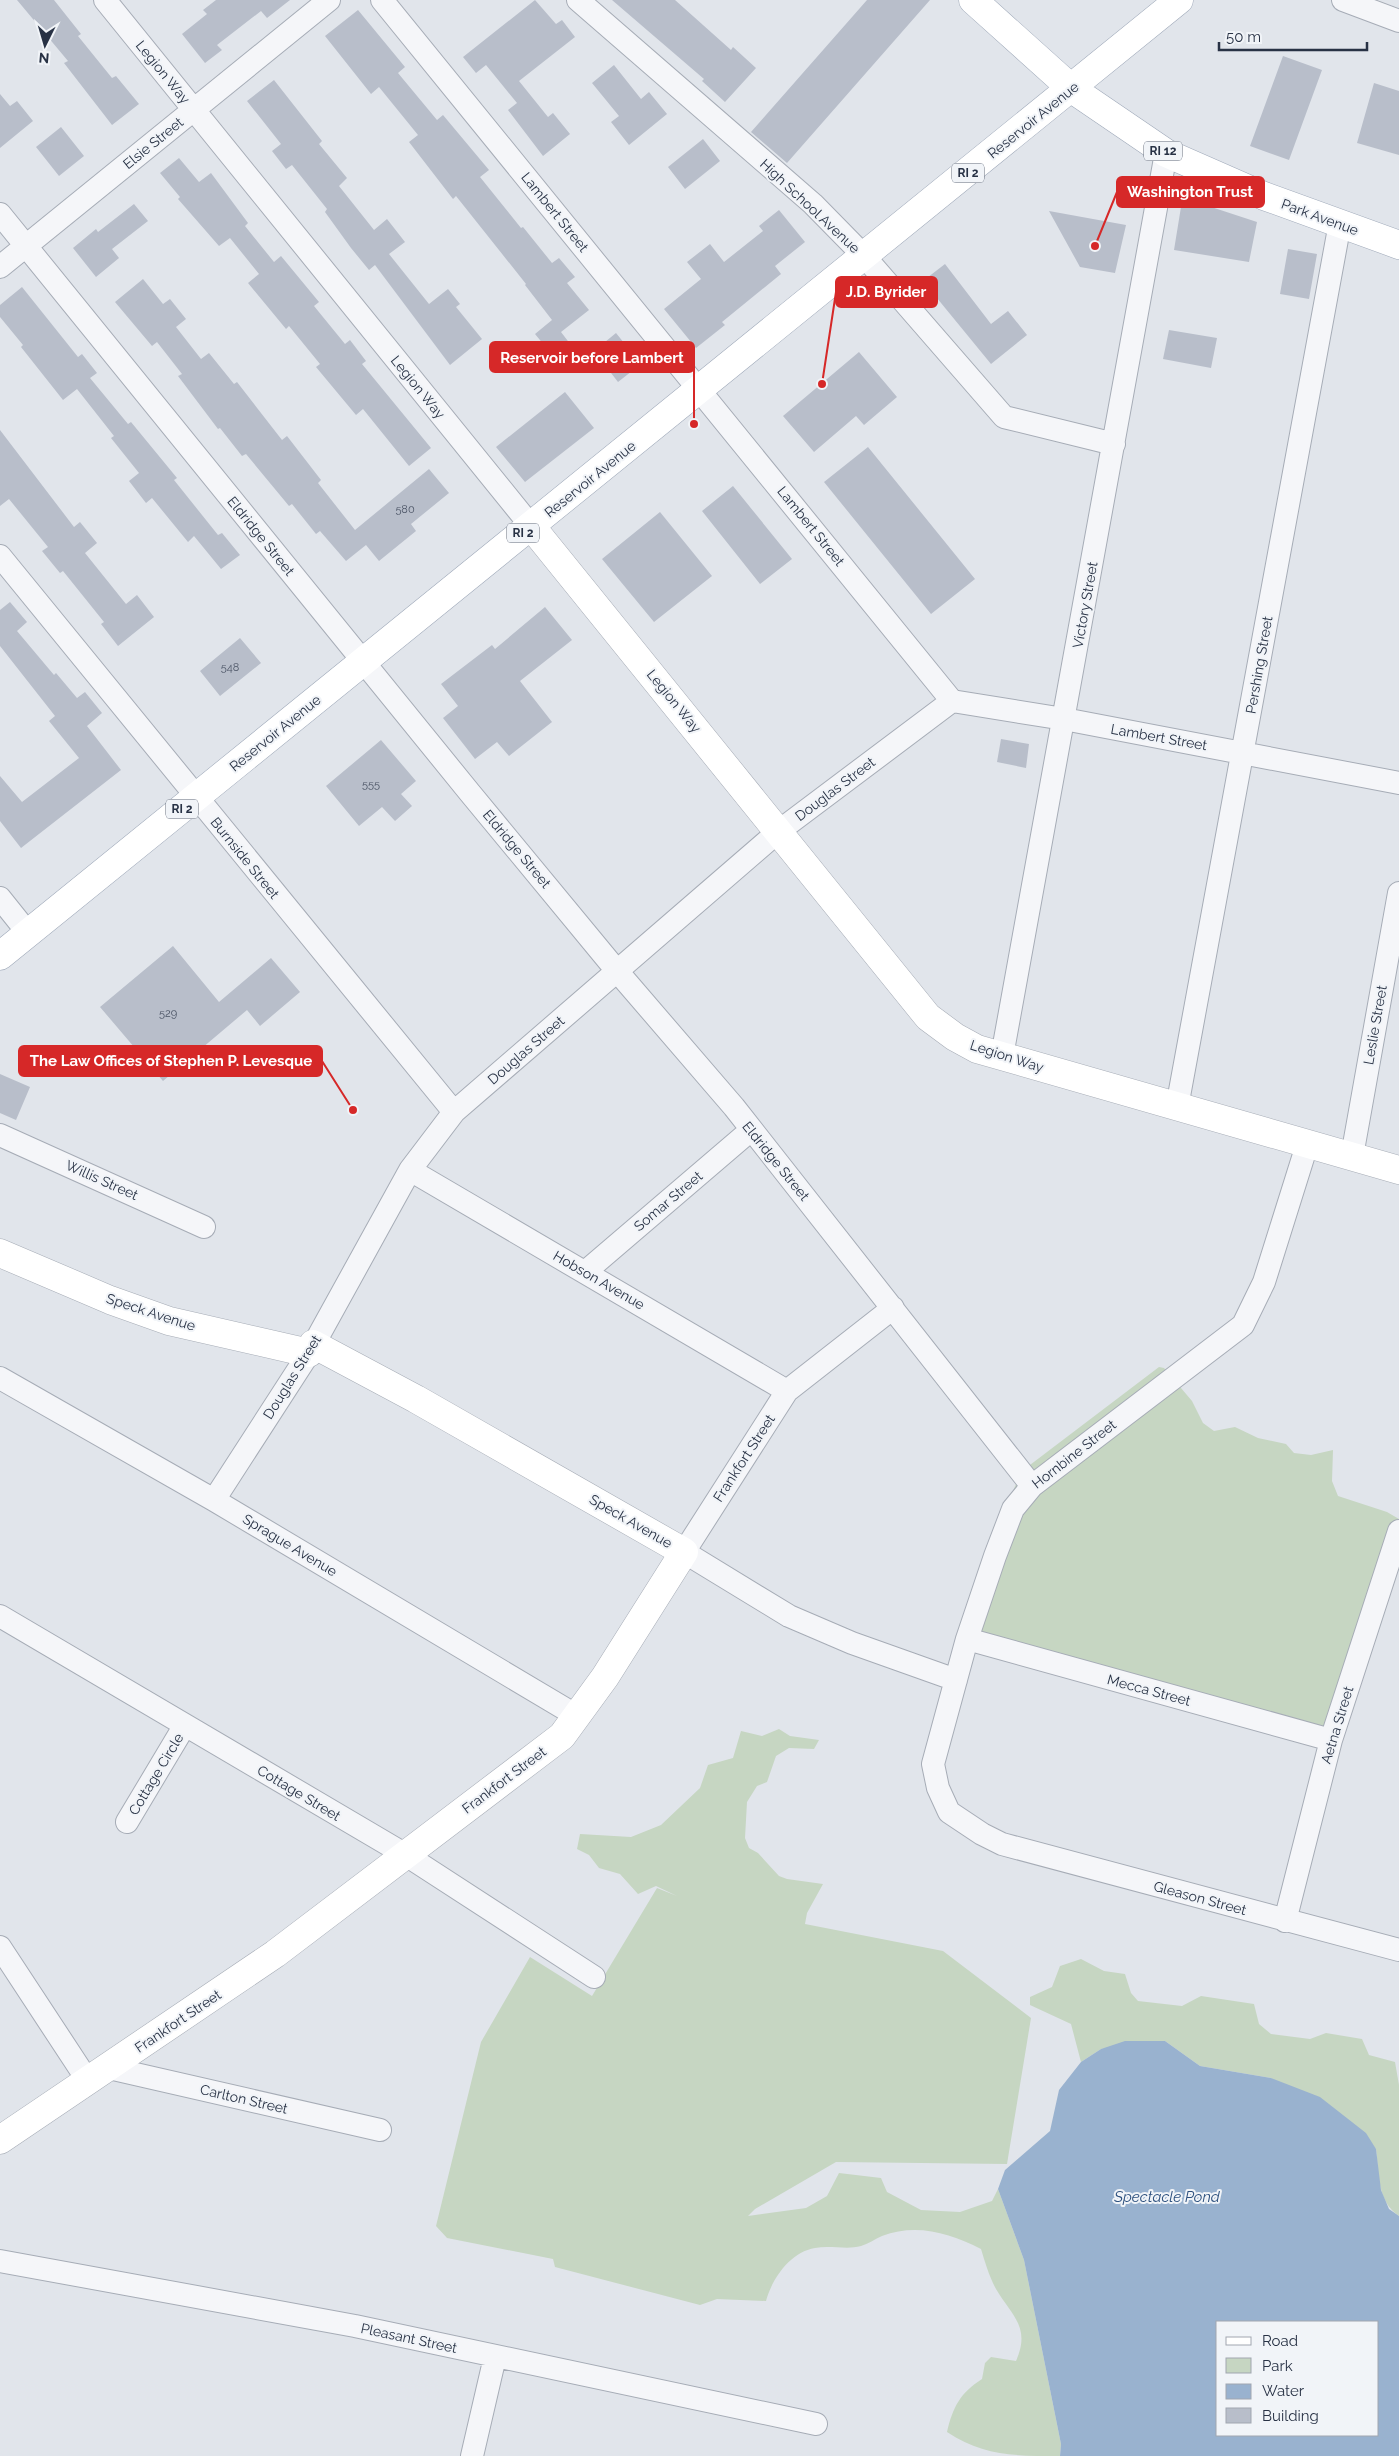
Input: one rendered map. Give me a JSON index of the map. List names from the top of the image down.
{
  "streets": {
    "street": [
      "Legion Way",
      "Reservoir Avenue",
      "Elsie Street",
      "RI 12",
      "RI 2",
      "High School Avenue",
      "Lambert Street",
      "Park Avenue",
      "Eldridge Street",
      "Victory Street",
      "Pershing Street",
      "Douglas Street",
      "Burnside Street",
      "Leslie Street",
      "Willis Street",
      "Somar Street",
      "Hobson Avenue",
      "Speck Avenue",
      "Hornbine Street",
      "Frankfort Street",
      "Sprague Avenue",
      "Mecca Street",
      "Aetna Street",
      "Cottage Circle",
      "Cottage Street",
      "Gleason Street",
      "Carlton Street",
      "Pleasant Street"
    ]
  },
  "crossings": [
    ["Legion Way", "Reservoir Avenue"],
    ["Legion Way", "Elsie Street"],
    ["Legion Way", "Victory Street"],
    ["Legion Way", "Pershing Street"],
    ["Legion Way", "Douglas Street"],
    ["Legion Way", "Leslie Street"],
    ["Legion Way", "Hornbine Street"],
    ["Reservoir Avenue", "High School Avenue"],
    ["Reservoir Avenue", "Lambert Street"],
    ["Reservoir Avenue", "Park Avenue"],
    ["Reservoir Avenue", "Eldridge Street"],
    ["Reservoir Avenue", "Burnside Street"],
    ["Elsie Street", "Eldridge Street"],
    ["High School Avenue", "Victory Street"],
    ["Lambert Street", "Victory Street"],
    ["Lambert Street", "Pershing Street"],
    ["Lambert Street", "Douglas Street"],
    ["Park Avenue", "Victory Street"],
    ["Park Avenue", "Pershing Street"],
    ["Eldridge Street", "Douglas Street"],
    ["Eldridge Street", "Somar Street"],
    ["Eldridge Street", "Hornbine Street"],
    ["Eldridge Street", "Frankfort Street"],
    ["Douglas Street", "Burnside Street"],
    ["Douglas Street", "Hobson Avenue"],
    ["Douglas Street", "Speck Avenue"],
    ["Douglas Street", "Sprague Avenue"],
    ["Somar Street", "Hobson Avenue"],
    ["Hobson Avenue", "Frankfort Street"],
    ["Speck Avenue", "Hornbine Street"],
    ["Speck Avenue", "Frankfort Street"],
    ["Hornbine Street", "Mecca Street"],
    ["Hornbine Street", "Gleason Street"],
    ["Frankfort Street", "Sprague Avenue"],
    ["Frankfort Street", "Cottage Street"],
    ["Frankfort Street", "Carlton Street"],
    ["Mecca Street", "Aetna Street"],
    ["Aetna Street", "Gleason Street"],
    ["Cottage Circle", "Cottage Street"]
  ],
  "water": ["Spectacle Pond"],
  "places": [
    "Washington Trust",
    "J.D. Byrider",
    "Reservoir before Lambert",
    "The Law Offices of Stephen P. Levesque"
  ],
  "house_numbers": [
    "580",
    "548",
    "555",
    "529"
  ],
  "legend": [
    "Road",
    "Park",
    "Water",
    "Building"
  ],
  "scale_bar": "50 m",
  "north": "bottom"
}
